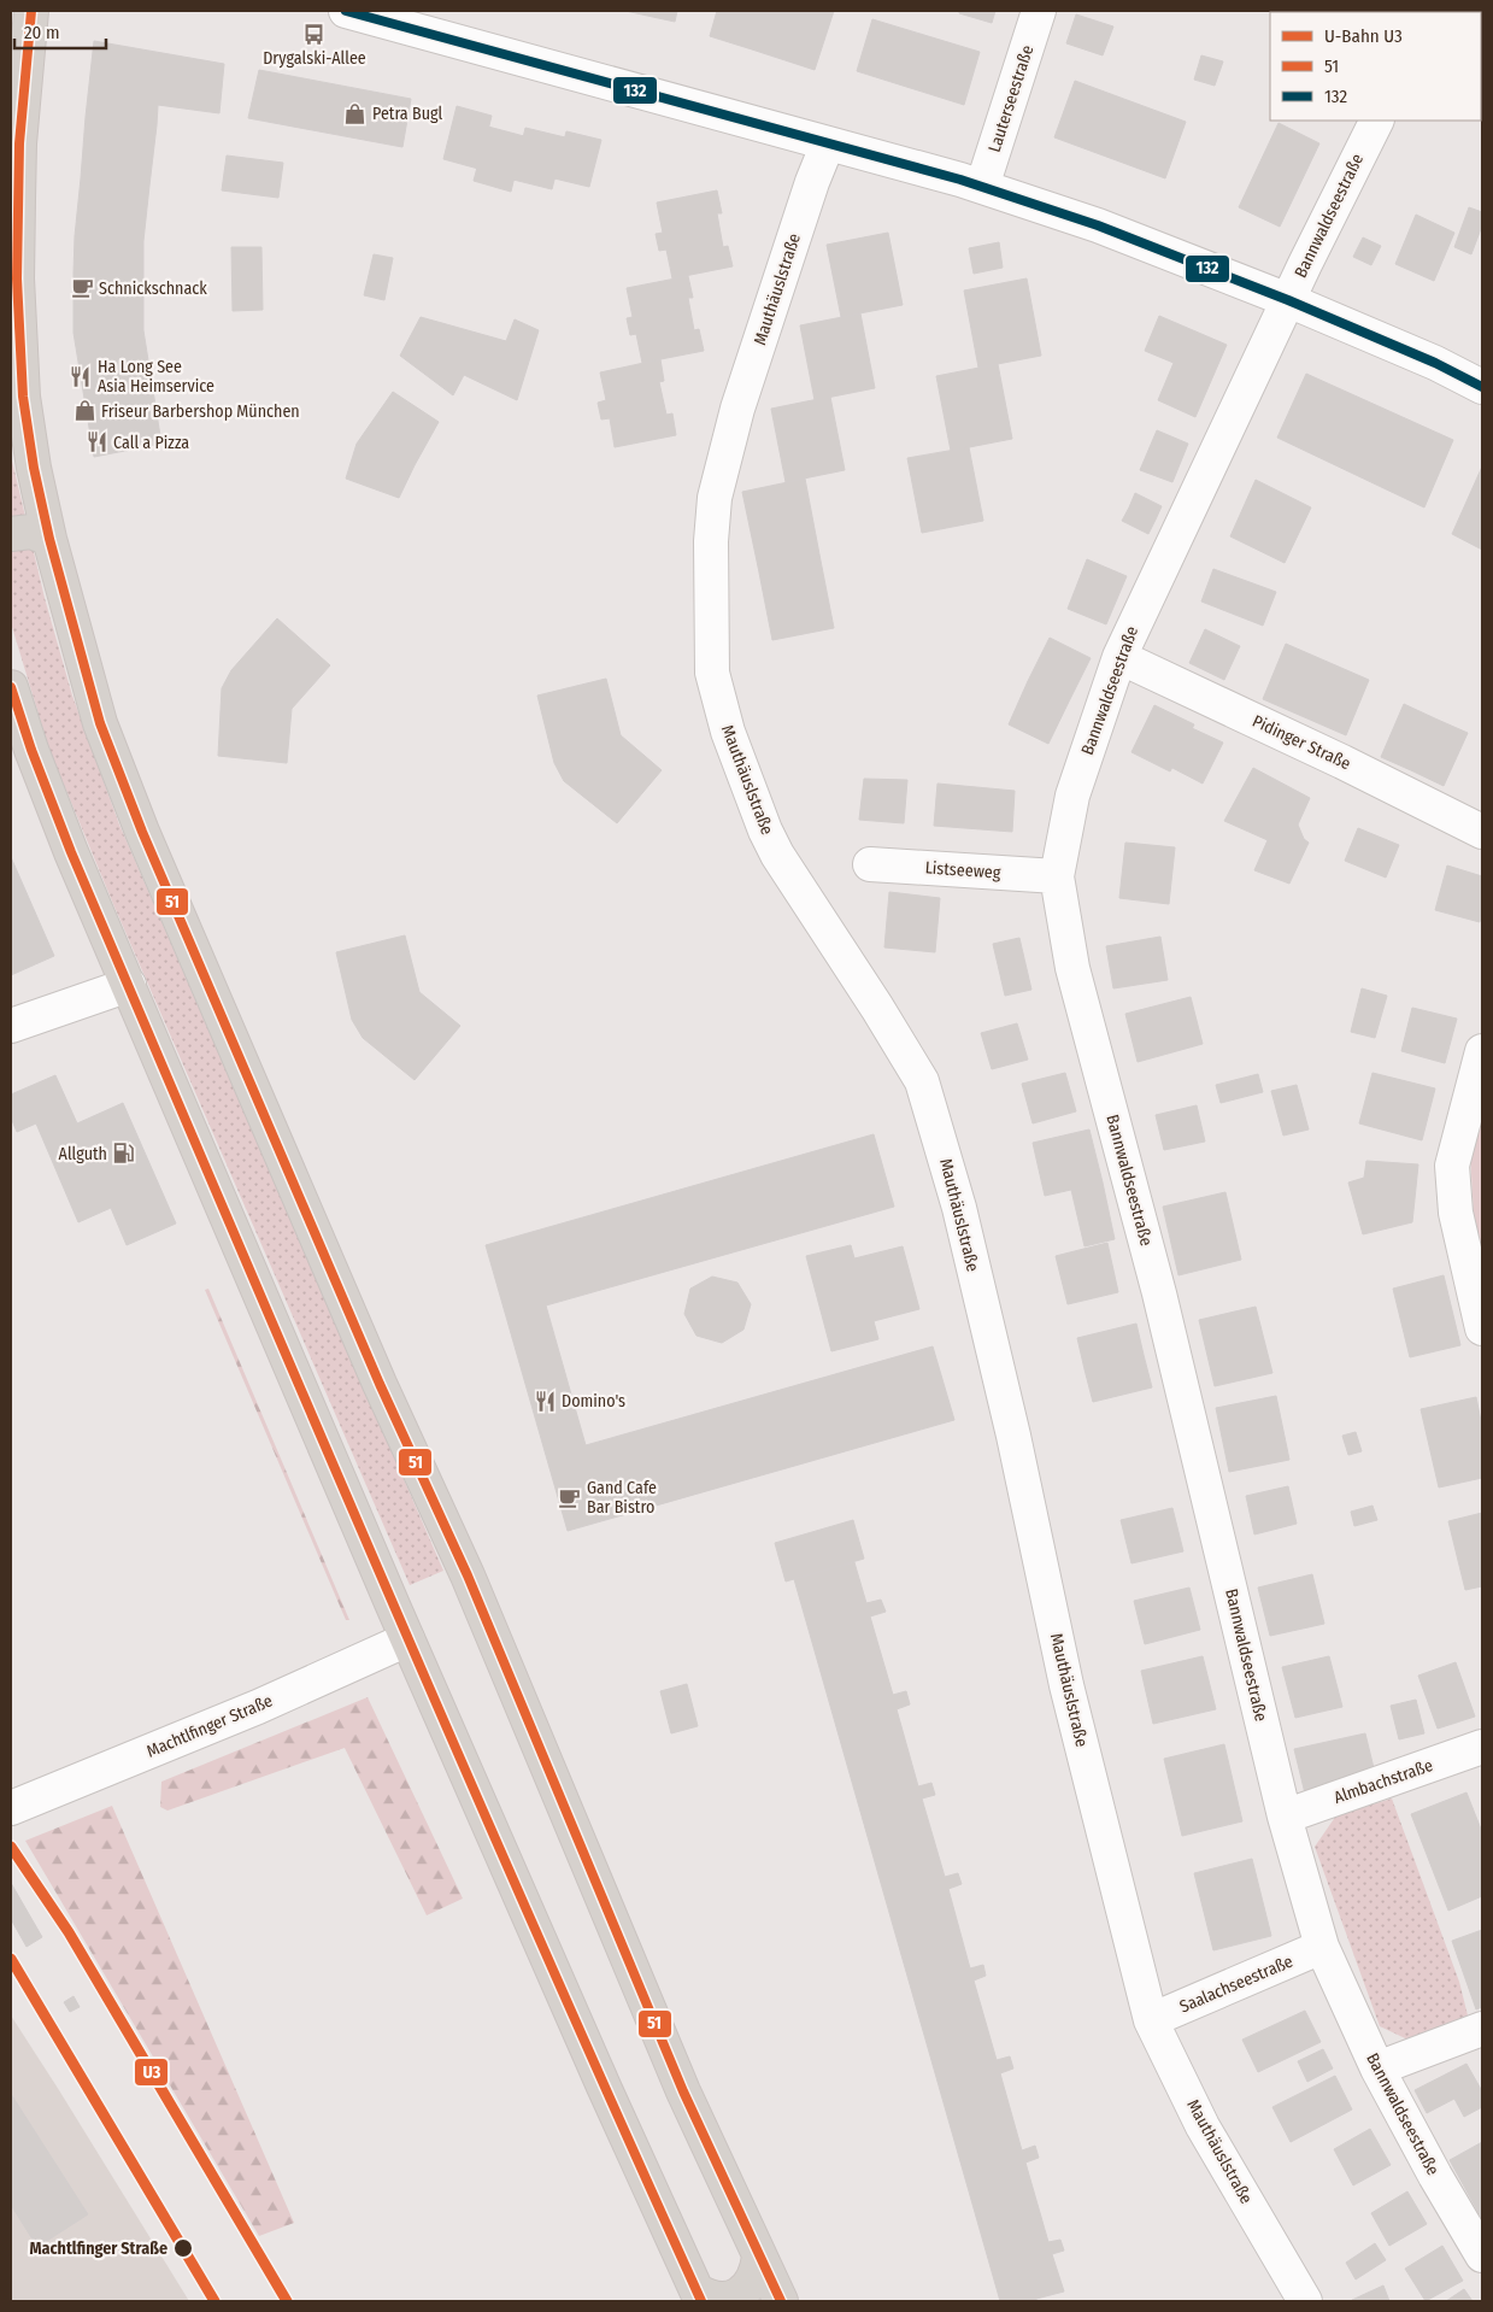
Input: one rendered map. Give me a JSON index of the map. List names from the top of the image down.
{
  "streets": {
    "street": [
      "Lauterseestraße",
      "Bannwaldseestraße",
      "Mauthäuslstraße",
      "Pidinger Straße",
      "Listseeweg",
      "Machtlfinger Straße",
      "Almbachstraße",
      "Saalachseestraße"
    ]
  },
  "crossings": [
    ["Bannwaldseestraße", "Pidinger Straße"],
    ["Bannwaldseestraße", "Listseeweg"],
    ["Bannwaldseestraße", "Almbachstraße"],
    ["Bannwaldseestraße", "Saalachseestraße"],
    ["Mauthäuslstraße", "Saalachseestraße"]
  ],
  "places": {
    "bus stop": ["Drygalski-Allee"],
    "shop": ["Petra Bugl", "Friseur Barbershop München"],
    "cafe": ["Schnickschnack", "Gand Cafe Bar Bistro"],
    "restaurant": ["Ha Long See Asia Heimservice", "Call a Pizza", "Domino's"],
    "fuel station": ["Allguth"],
    "other": ["Machtlfinger Straße"]
  },
  "lines": ["transit line 51", "transit line 132", "metro line U3"],
  "legend": ["U-Bahn U3", "51", "132"],
  "scale_bar": "20 m"
}
